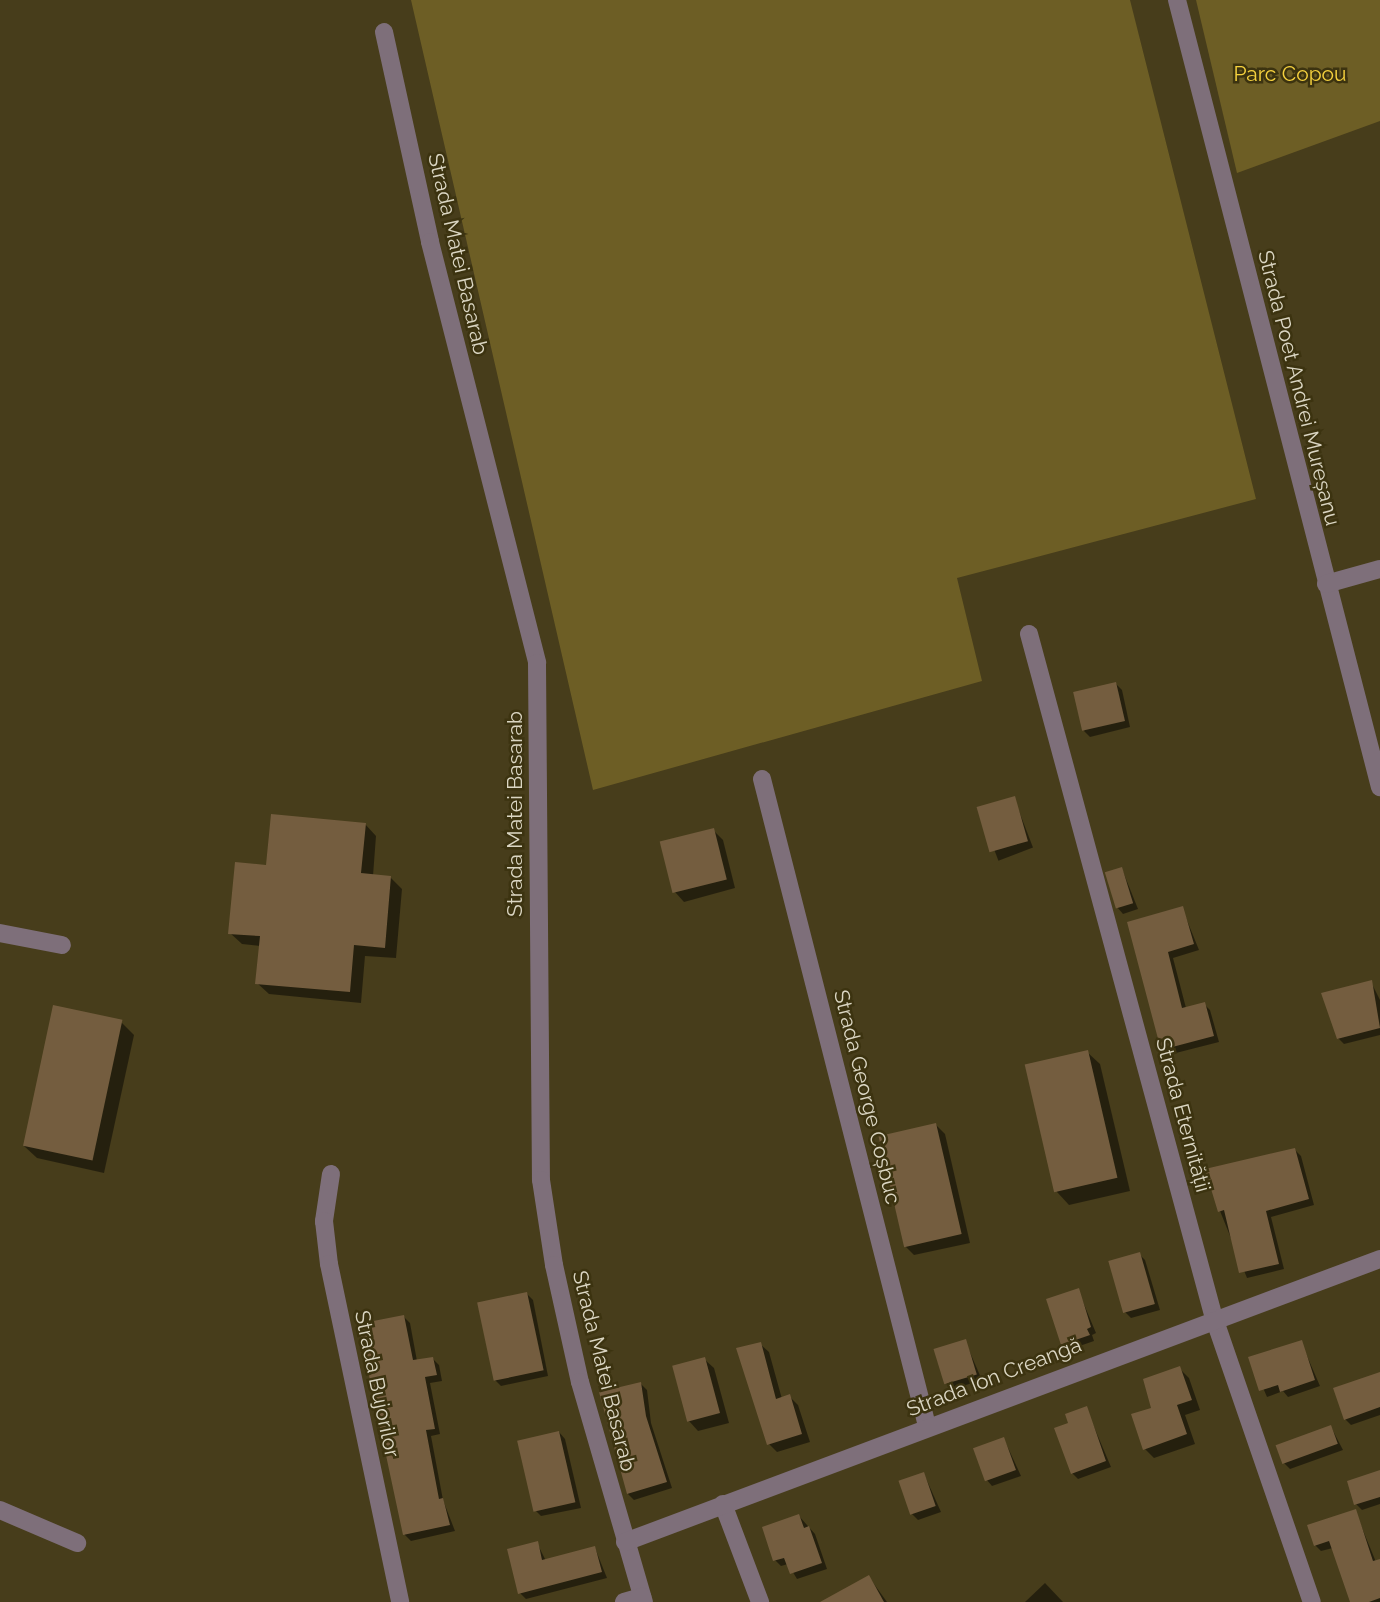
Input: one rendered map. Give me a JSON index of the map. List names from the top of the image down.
{
  "streets": {
    "street": [
      "Strada Matei Basarab",
      "Strada Poet Andrei Mureșanu",
      "Strada George Coșbuc",
      "Strada Eternității",
      "Strada Ion Creangă",
      "Strada Bujorilor"
    ]
  },
  "crossings": [
    ["Strada Matei Basarab", "Strada Ion Creangă"],
    ["Strada George Coșbuc", "Strada Ion Creangă"],
    ["Strada Eternității", "Strada Ion Creangă"]
  ],
  "parks": ["Parc Copou"]
}
